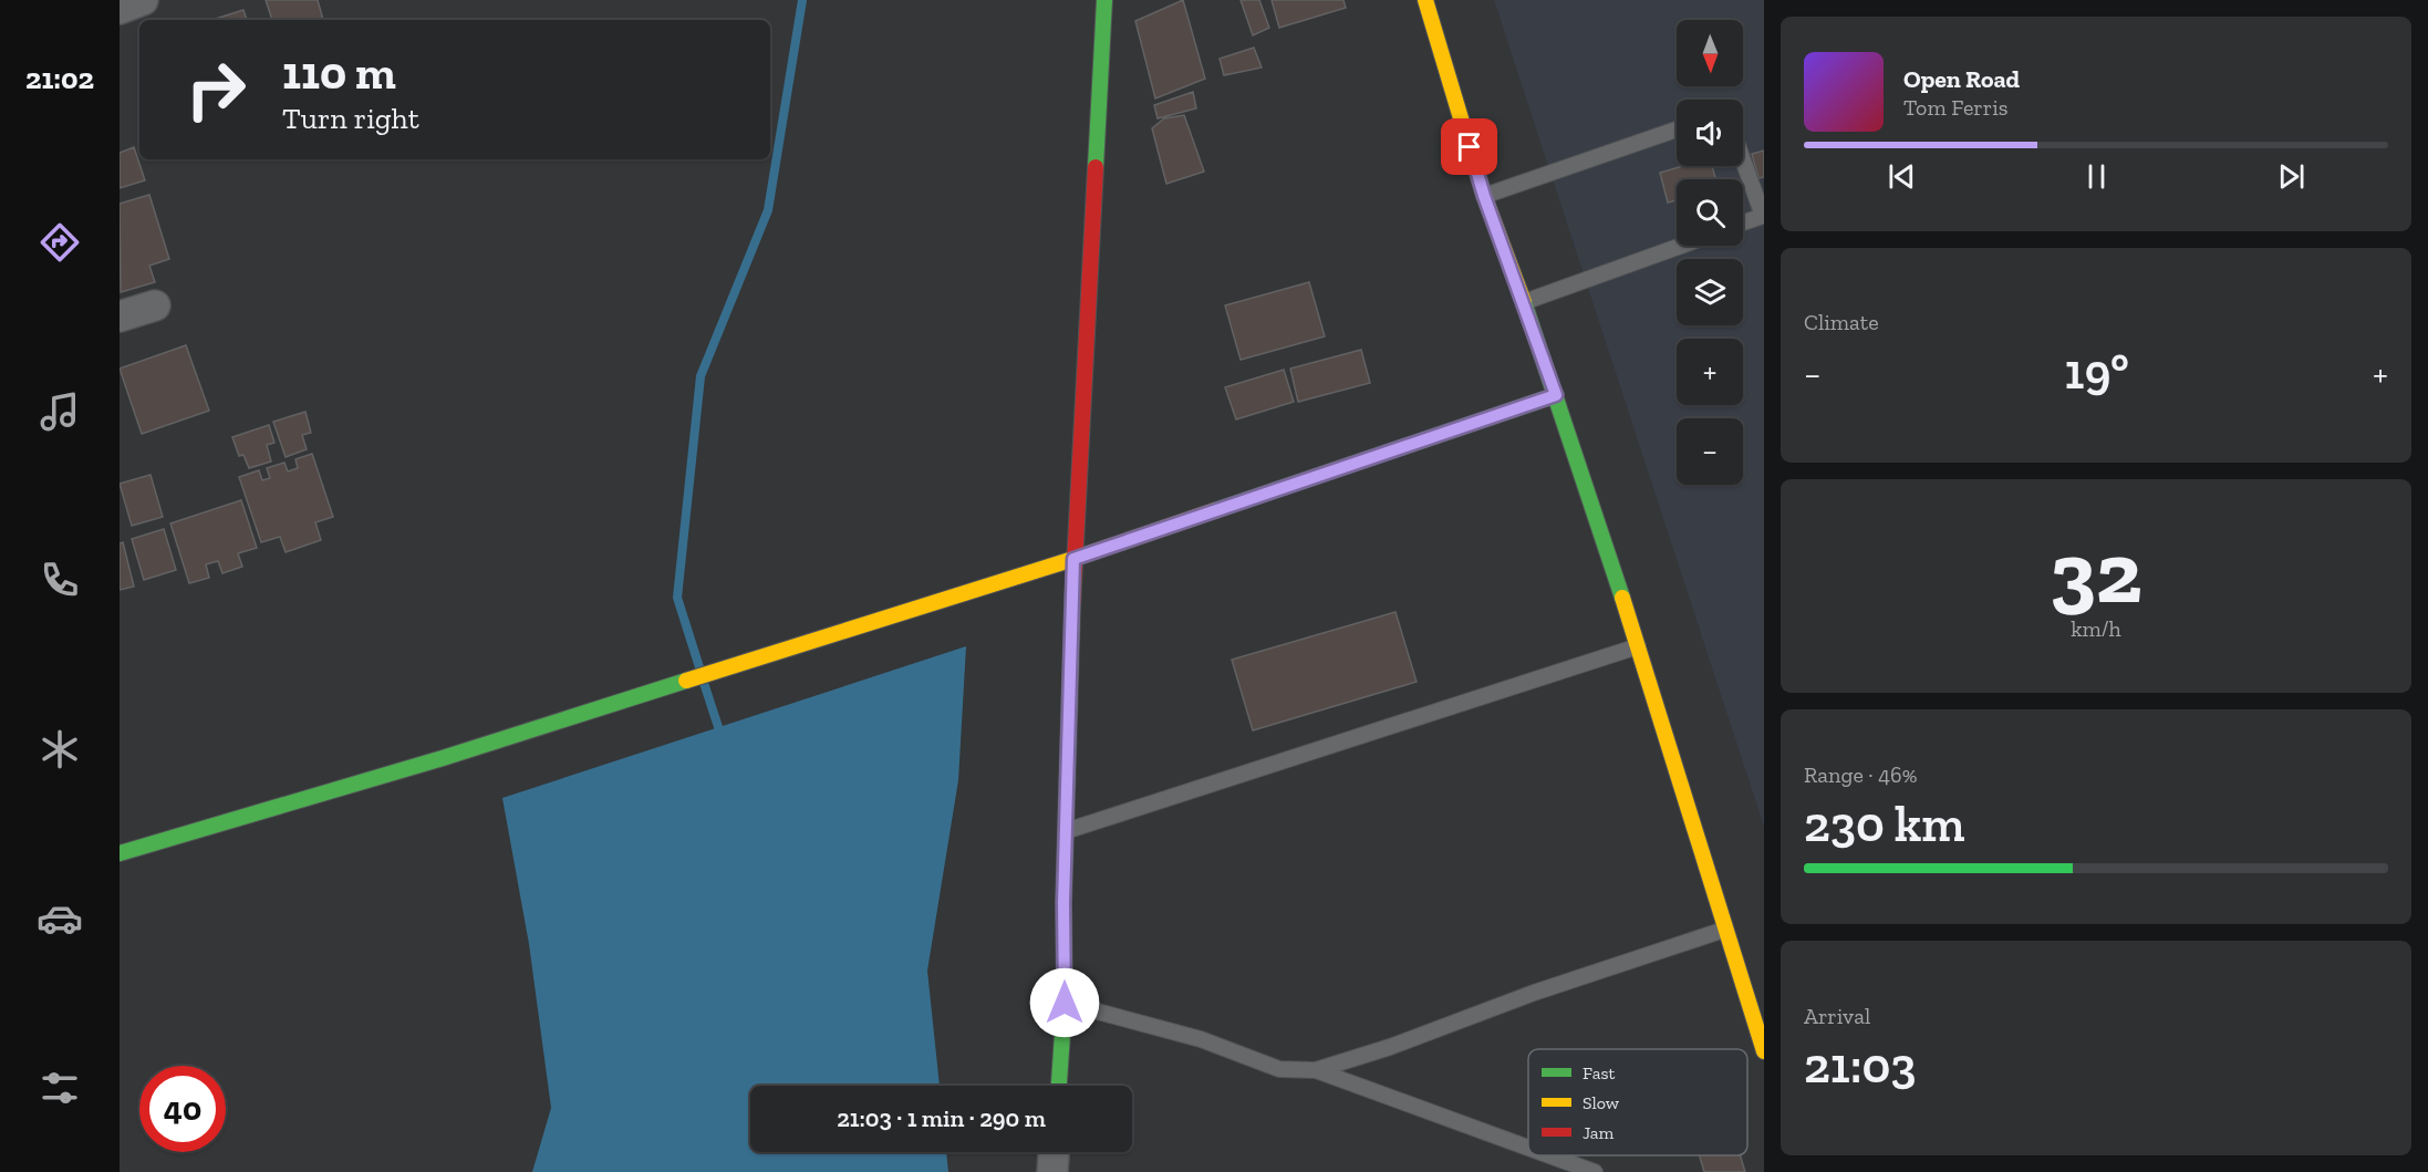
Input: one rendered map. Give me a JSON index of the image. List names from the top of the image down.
{
  "legend": ["Fast", "Slow", "Jam"],
  "north": "bottom",
  "page": {
    "tabs": "21:02",
    "map_buttons": ["+", "−"],
    "turn": ["110 m", "Turn right"],
    "song": ["Open Road", "Tom Ferris"],
    "tile": [
      "Climate",
      ["32", "km/h"],
      ["Range · 46%", "230 km"],
      ["Arrival", "21:03"]
    ],
    "heat": ["−", "19°", "+"],
    "limit": "40",
    "trip": "21:03 · 1 min · 290 m"
  }
}
